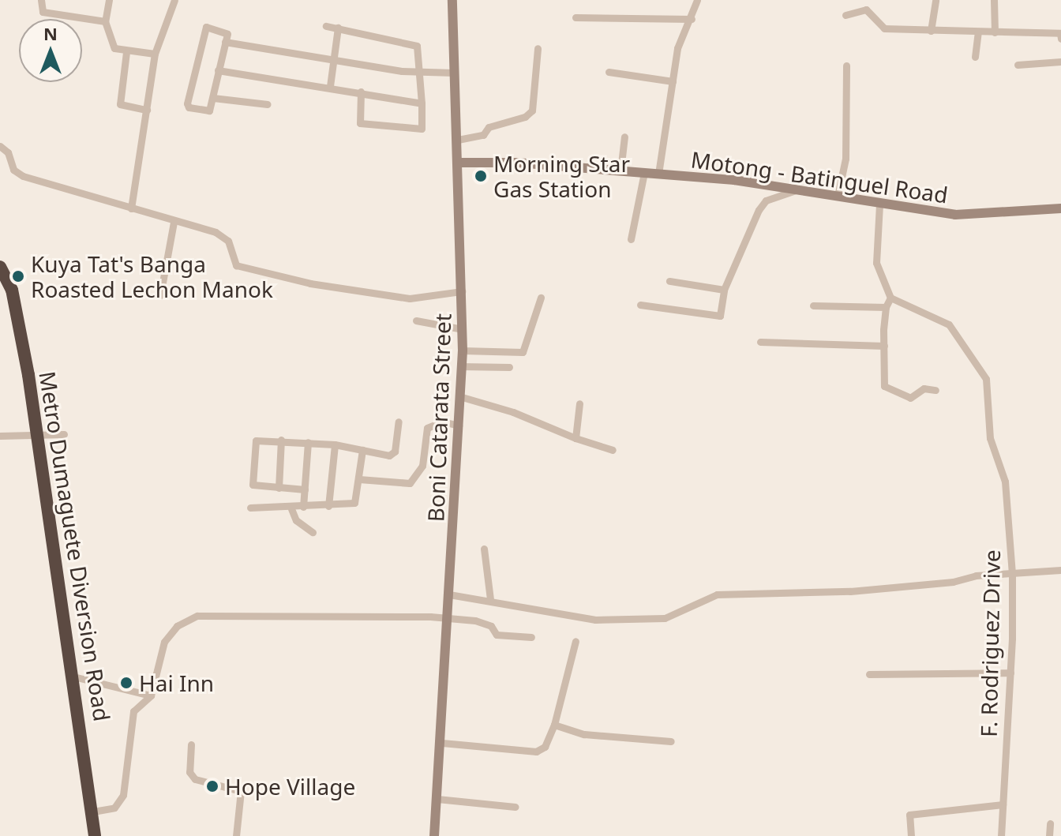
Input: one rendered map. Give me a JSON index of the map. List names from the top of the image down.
{
  "streets": {
    "highway": ["Metro Dumaguete Diversion Road"],
    "street": ["Motong - Batinguel Road", "Boni Catarata Street", "F. Rodriguez Drive"]
  },
  "crossings": [
    ["Motong - Batinguel Road", "Boni Catarata Street"]
  ],
  "places": [
    "Morning Star Gas Station",
    "Kuya Tat's Banga Roasted Lechon Manok",
    "Hai Inn",
    "Hope Village"
  ],
  "north": "top"
}
